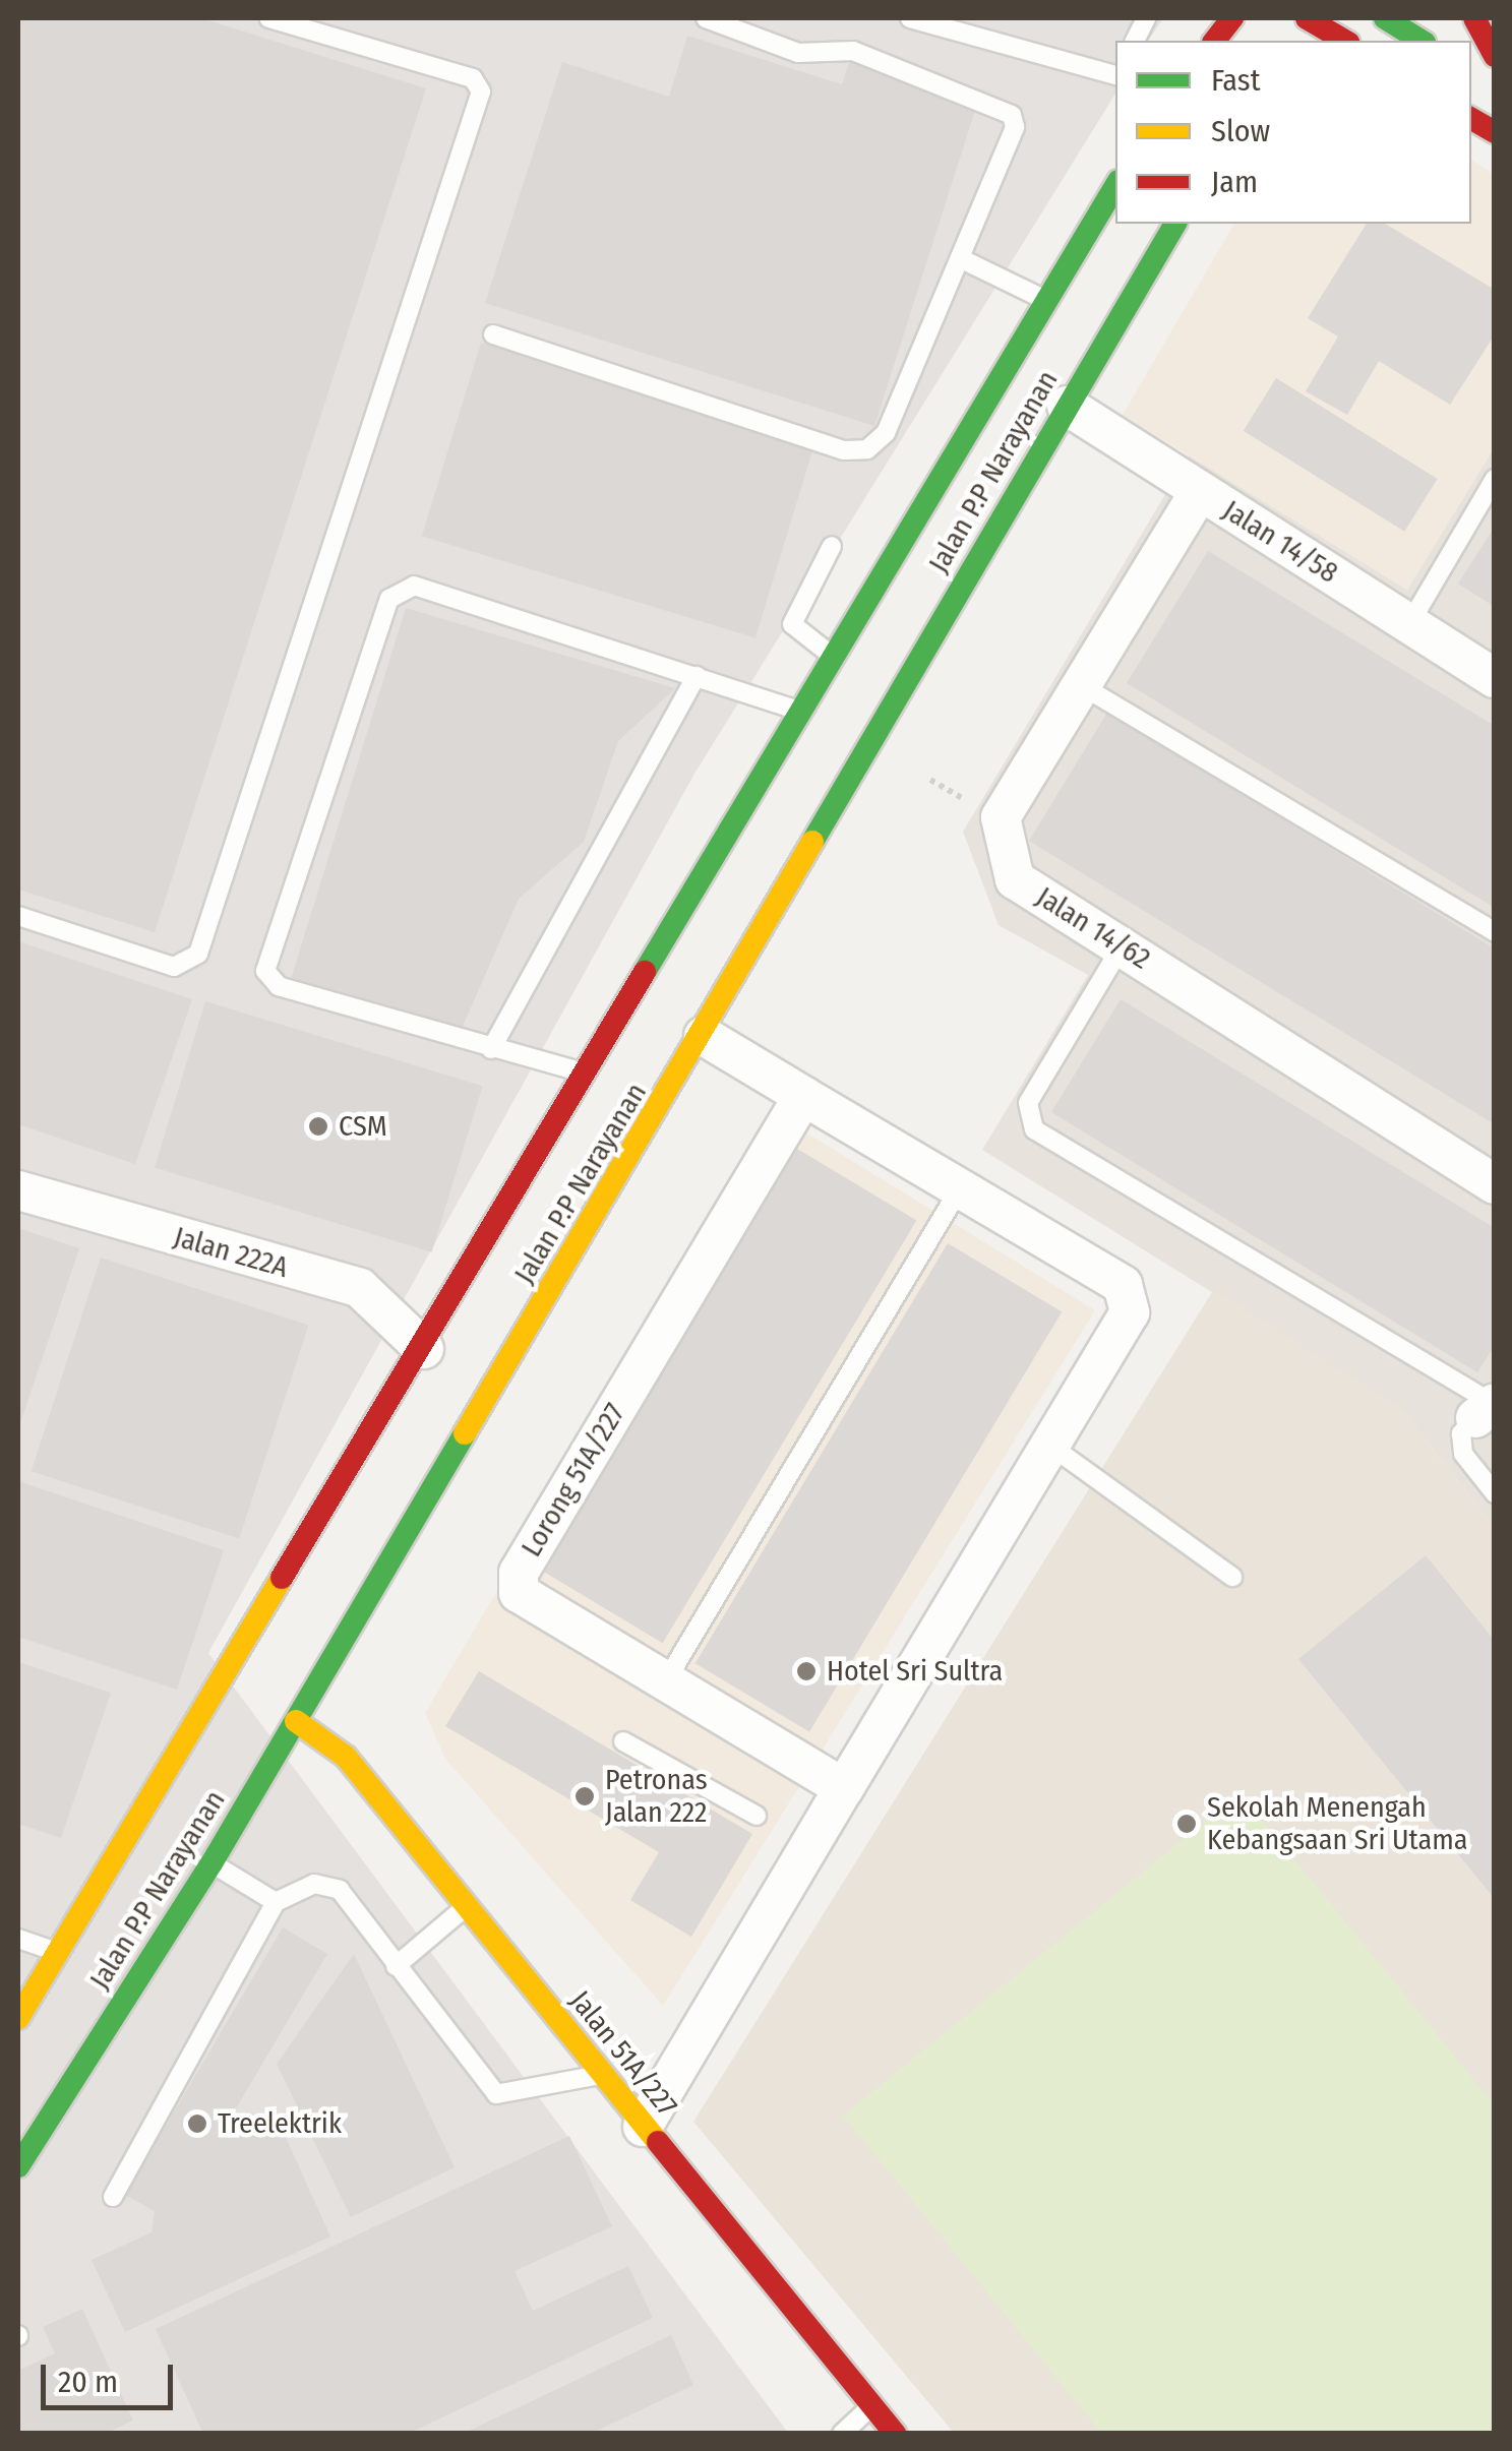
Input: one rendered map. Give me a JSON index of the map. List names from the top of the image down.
{
  "streets": {
    "main road": ["Jalan P.P Narayanan", "Jalan 51A/227"],
    "street": [
      "Jalan 14/58",
      "Jalan 14/62",
      "Jalan 222A",
      "Lorong 51A/227"
    ]
  },
  "crossings": [
    ["Jalan P.P Narayanan", "Jalan 14/58"],
    ["Jalan P.P Narayanan", "Jalan 222A"],
    ["Jalan P.P Narayanan", "Jalan 51A/227"],
    ["Jalan 14/58", "Jalan 14/62"]
  ],
  "places": [
    "CSM",
    "Hotel Sri Sultra",
    "Petronas Jalan 222",
    "Sekolah Menengah Kebangsaan Sri Utama",
    "Treelektrik"
  ],
  "legend": ["Fast", "Slow", "Jam"],
  "scale_bar": "20 m"
}
